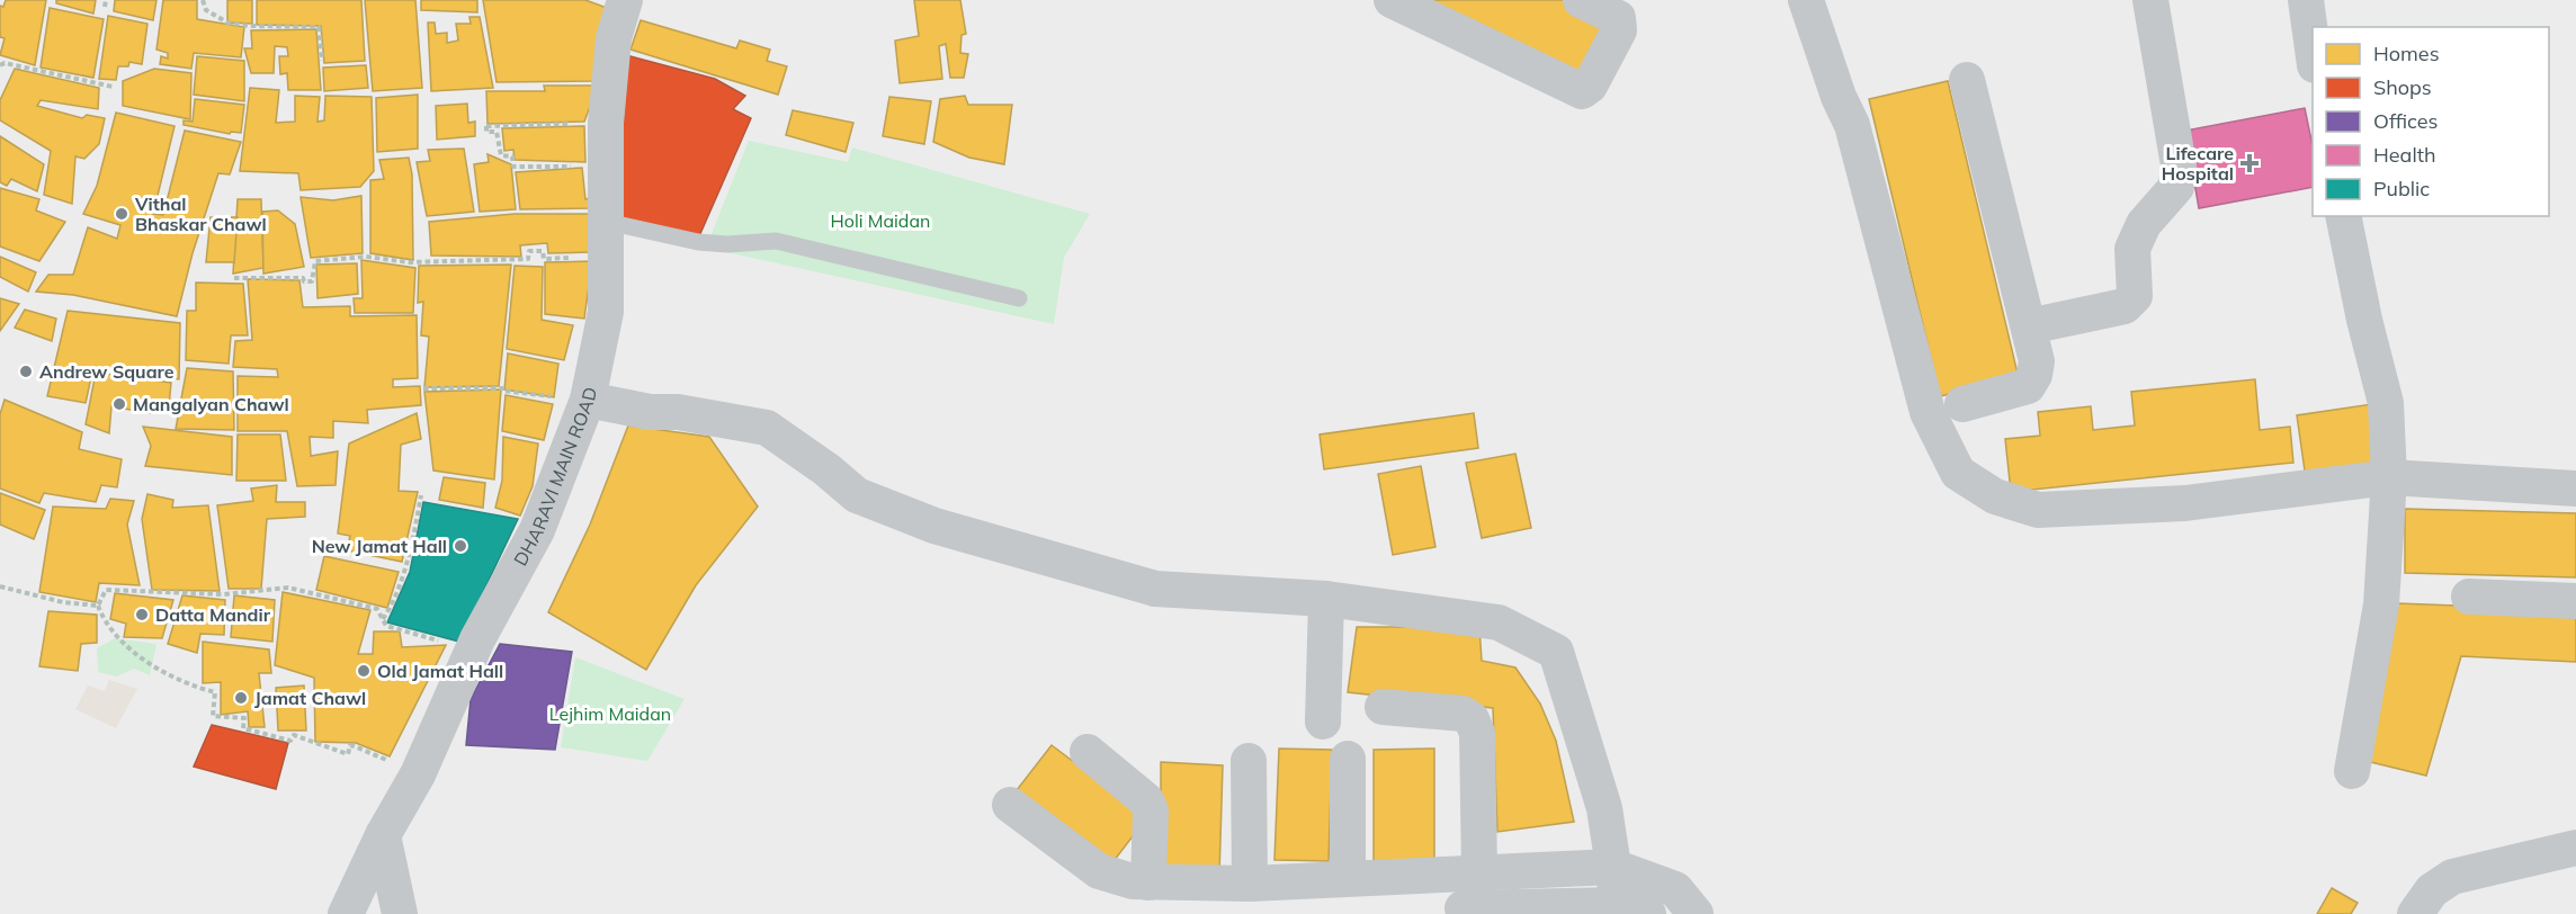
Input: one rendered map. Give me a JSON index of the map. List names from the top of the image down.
{
  "streets": {
    "street": ["DHARAVI MAIN ROAD"]
  },
  "parks": ["Holi Maidan", "Lejhim Maidan"],
  "places": {
    "health": ["Lifecare Hospital"],
    "other": [
      "Vithal Bhaskar Chawl",
      "Andrew Square",
      "Mangalyan Chawl",
      "New Jamat Hall",
      "Datta Mandir",
      "Old Jamat Hall",
      "Jamat Chawl"
    ]
  },
  "legend": [
    "Homes",
    "Shops",
    "Offices",
    "Health",
    "Public"
  ]
}
